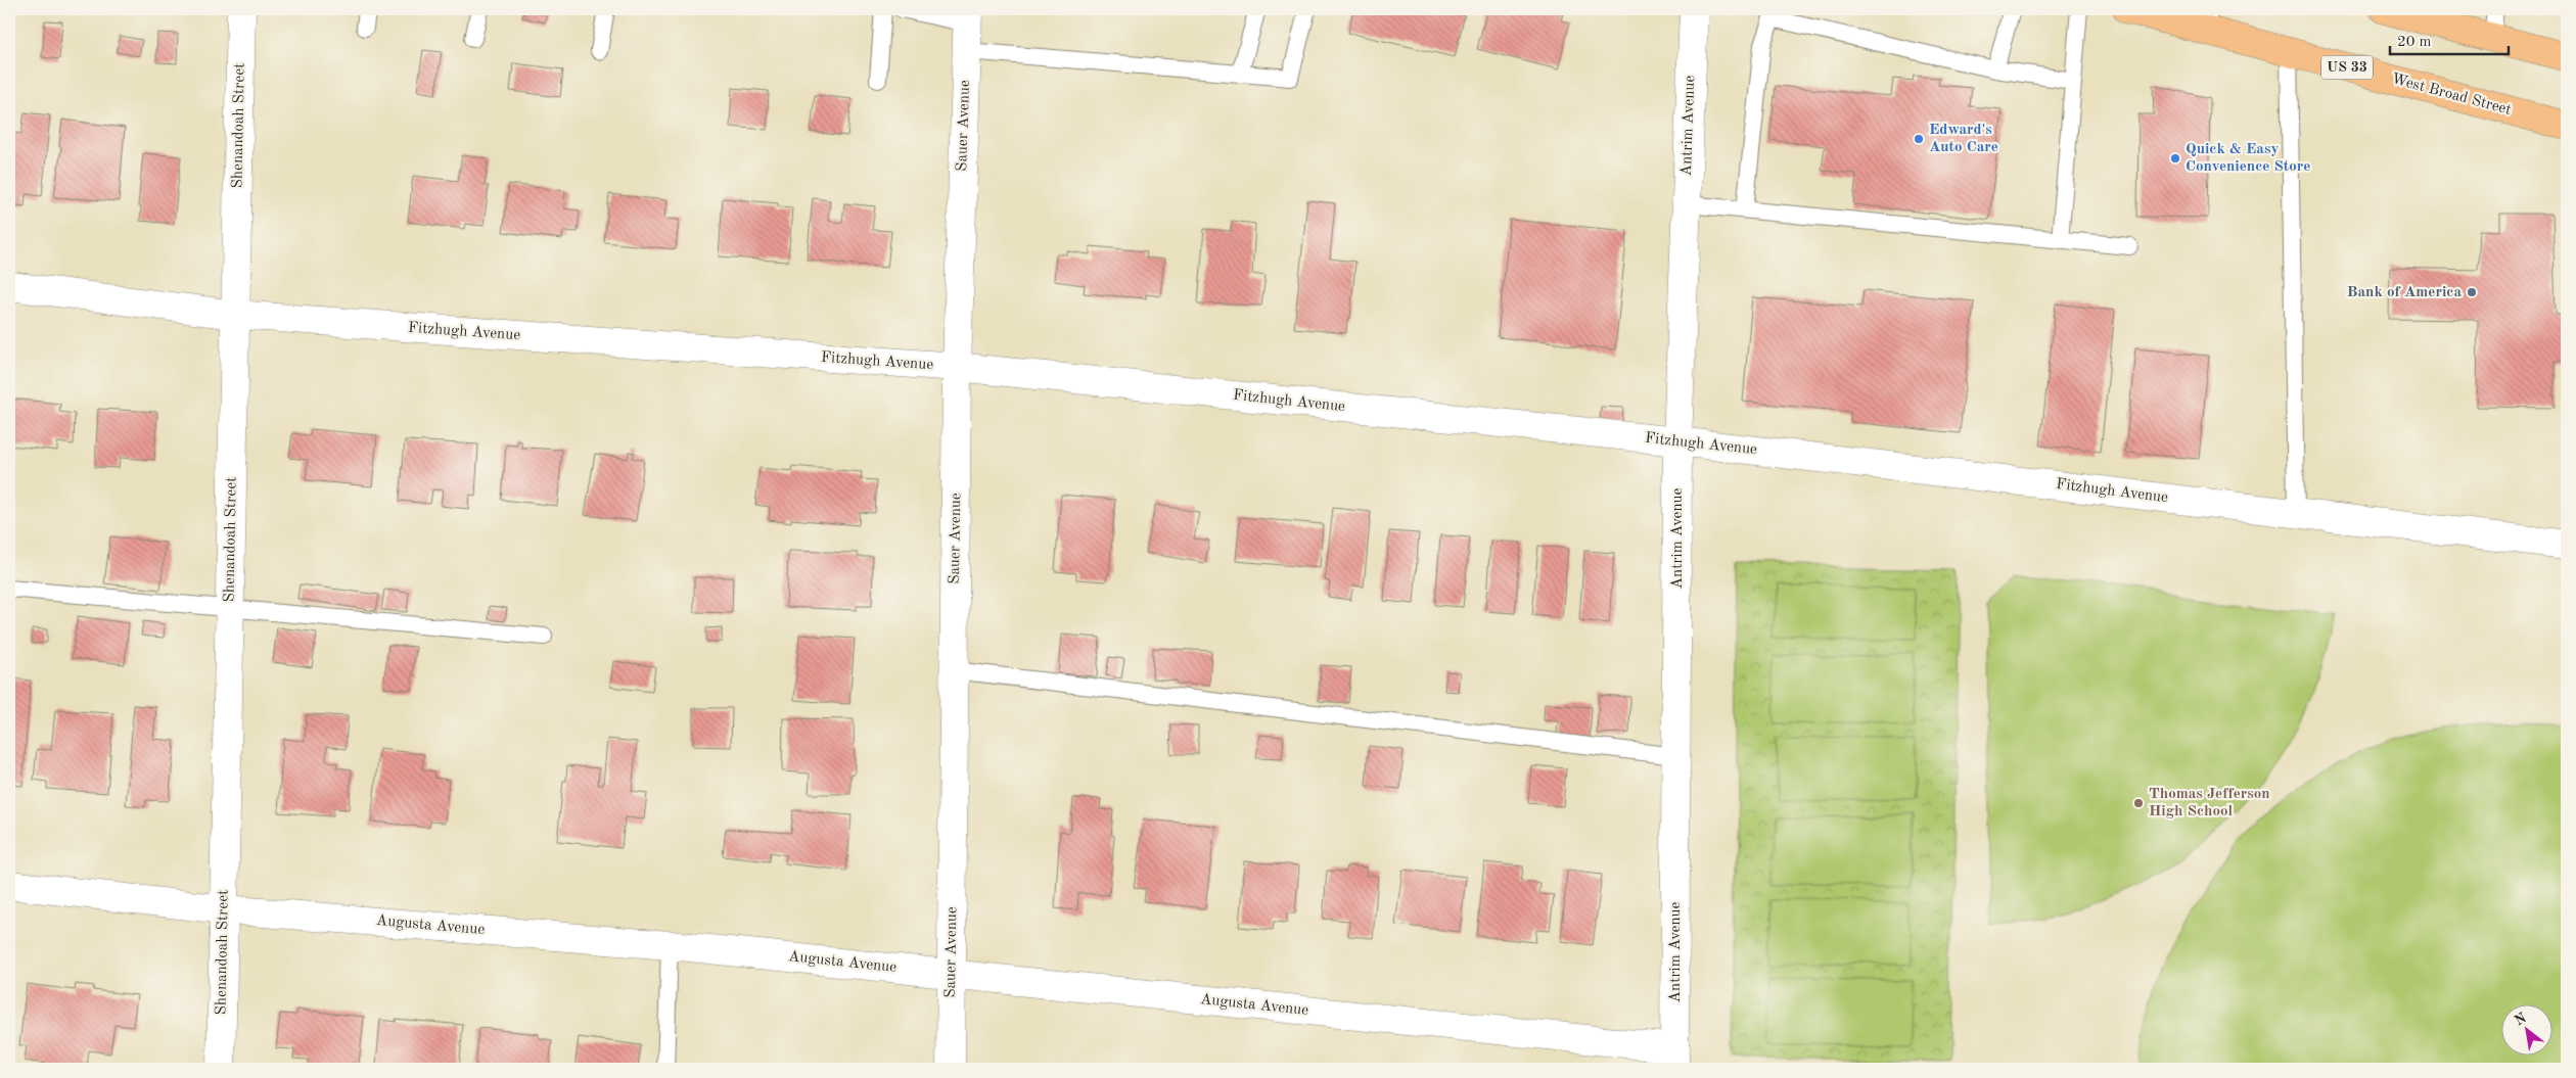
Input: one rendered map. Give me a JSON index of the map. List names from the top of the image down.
{
  "streets": {
    "main road": ["US 33", "West Broad Street"],
    "street": [
      "Shenandoah Street",
      "Sauer Avenue",
      "Antrim Avenue",
      "Fitzhugh Avenue",
      "Augusta Avenue"
    ]
  },
  "crossings": [
    ["Shenandoah Street", "Fitzhugh Avenue"],
    ["Shenandoah Street", "Augusta Avenue"],
    ["Sauer Avenue", "Fitzhugh Avenue"],
    ["Sauer Avenue", "Augusta Avenue"],
    ["Antrim Avenue", "Fitzhugh Avenue"],
    ["Antrim Avenue", "Augusta Avenue"]
  ],
  "places": [
    "Edward's Auto Care",
    "Quick & Easy Convenience Store",
    "Bank of America",
    "Thomas Jefferson High School"
  ],
  "scale_bar": "20 m",
  "north": "top left"
}
